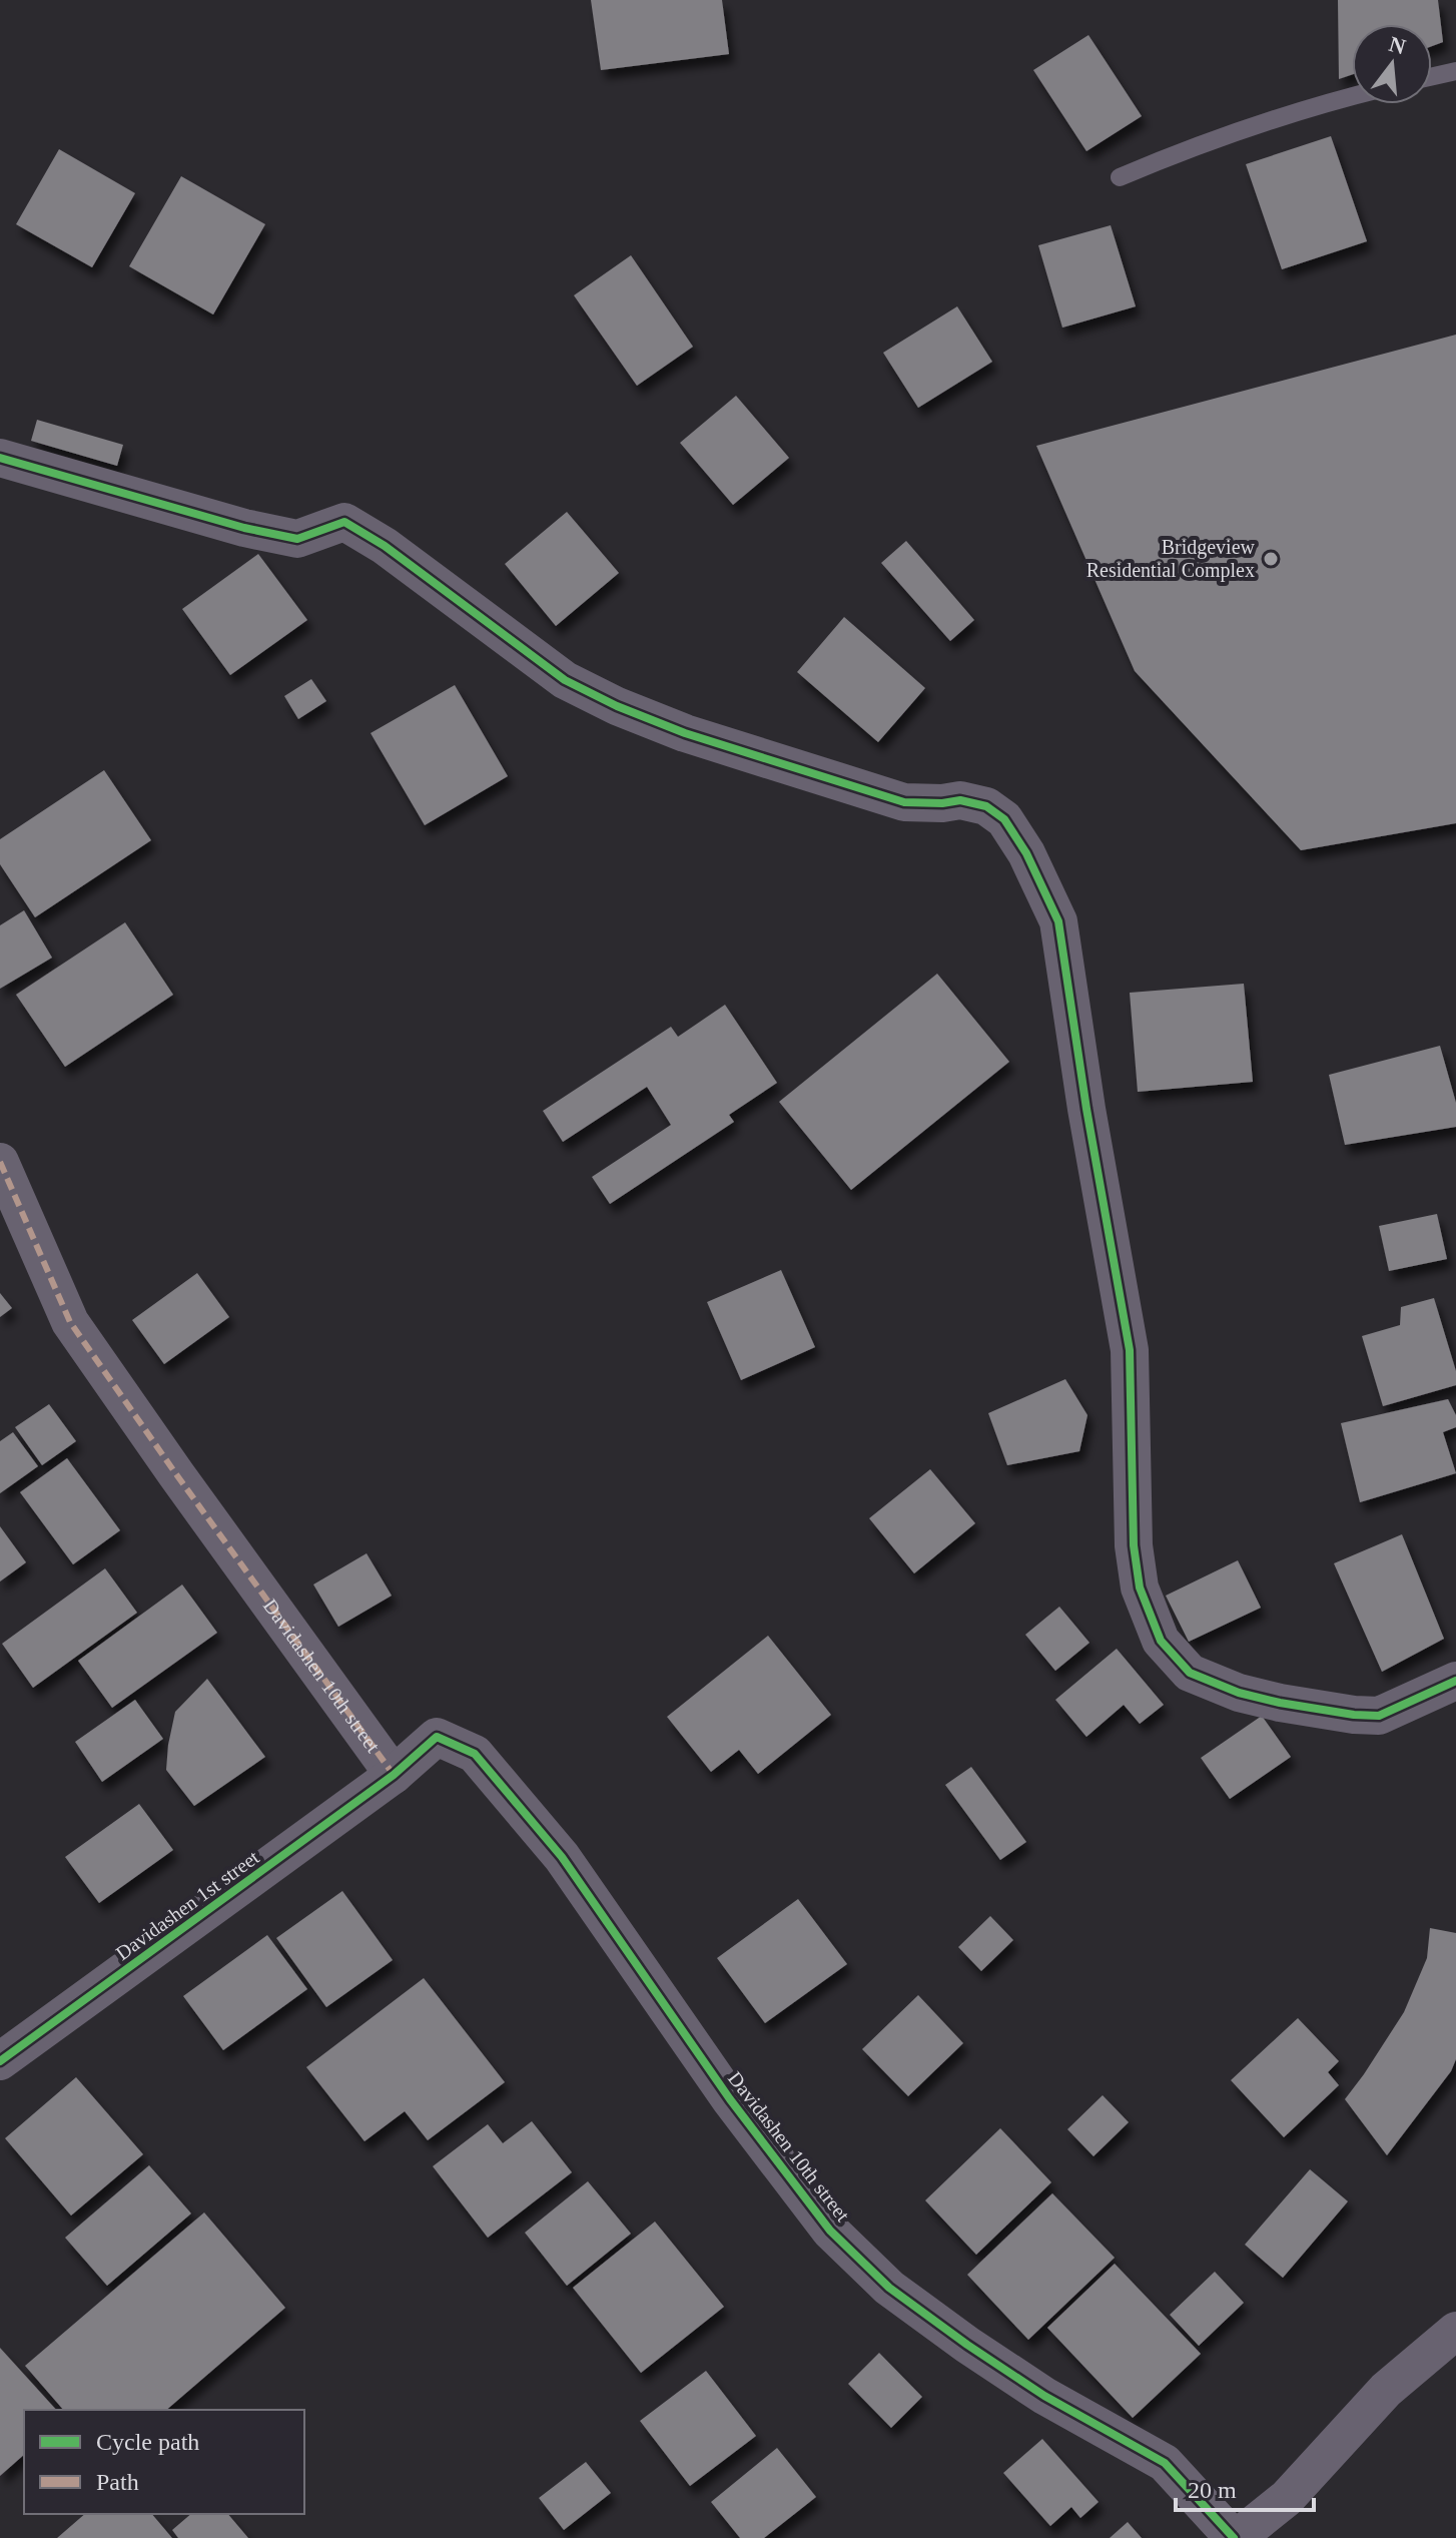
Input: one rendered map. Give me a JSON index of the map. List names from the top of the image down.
{
  "streets": {
    "street": ["Davidashen 10th street", "Davidashen 1st street"]
  },
  "crossings": [
    ["Davidashen 10th street", "Davidashen 1st street"]
  ],
  "places": ["Bridgeview Residential Complex"],
  "legend": ["Cycle path", "Path"],
  "scale_bar": "20 m",
  "north": "top"
}
